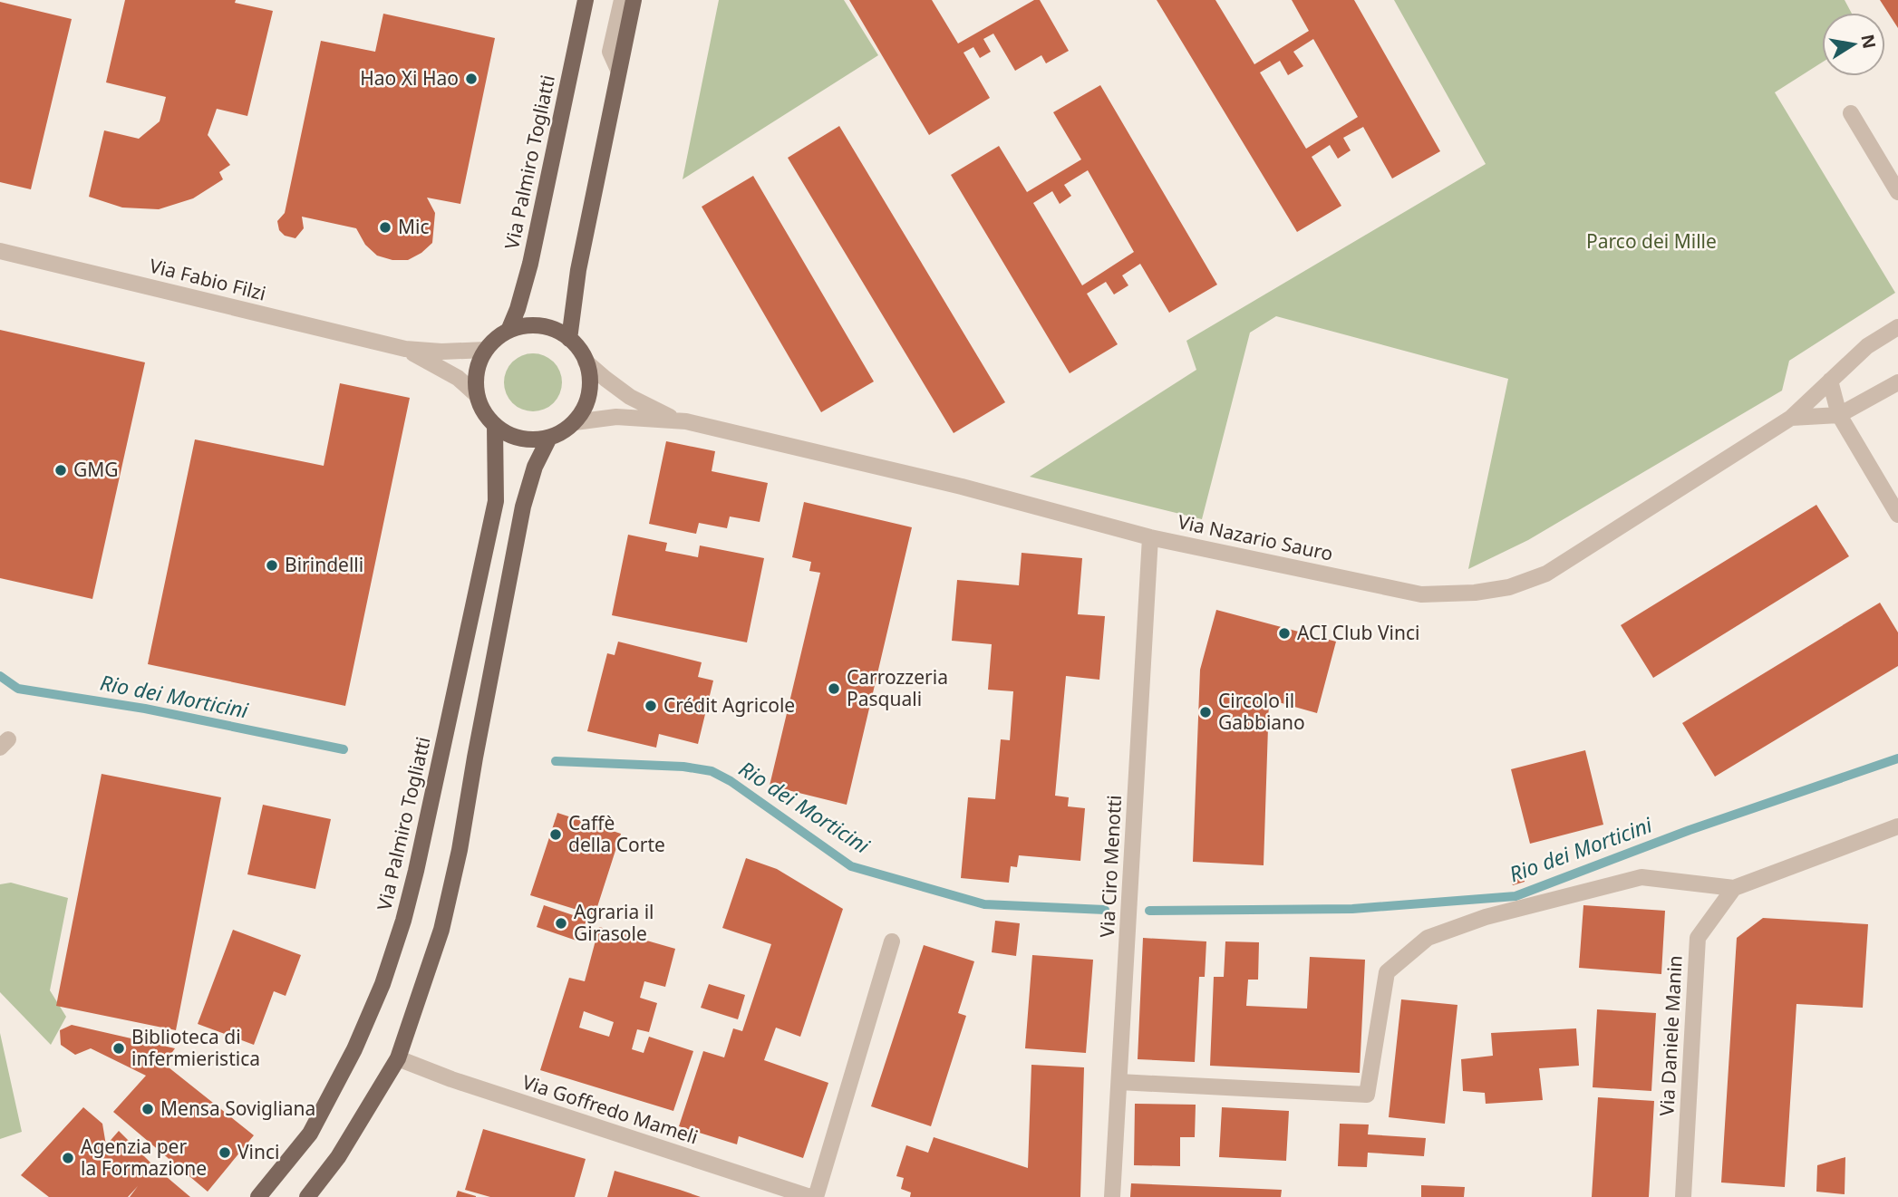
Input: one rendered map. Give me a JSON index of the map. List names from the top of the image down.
{
  "streets": {
    "main road": ["Via Palmiro Togliatti"],
    "street": [
      "Via Fabio Filzi",
      "Via Nazario Sauro",
      "Via Ciro Menotti",
      "Via Daniele Manin",
      "Via Goffredo Mameli"
    ]
  },
  "crossings": [
    ["Via Palmiro Togliatti", "Via Fabio Filzi"],
    ["Via Palmiro Togliatti", "Via Nazario Sauro"],
    ["Via Fabio Filzi", "Via Nazario Sauro"],
    ["Via Nazario Sauro", "Via Ciro Menotti"]
  ],
  "water": ["Rio dei Morticini"],
  "parks": ["Parco dei Mille"],
  "places": [
    "Hao Xi Hao",
    "Mic",
    "GMG",
    "Birindelli",
    "ACI Club Vinci",
    "Carrozzeria Pasquali",
    "Crédit Agricole",
    "Circolo il Gabbiano",
    "Caffè della Corte",
    "Agraria il Girasole",
    "Biblioteca di infermieristica",
    "Mensa Sovigliana",
    "Vinci",
    "Agenzia per la Formazione"
  ],
  "north": "right"
}
